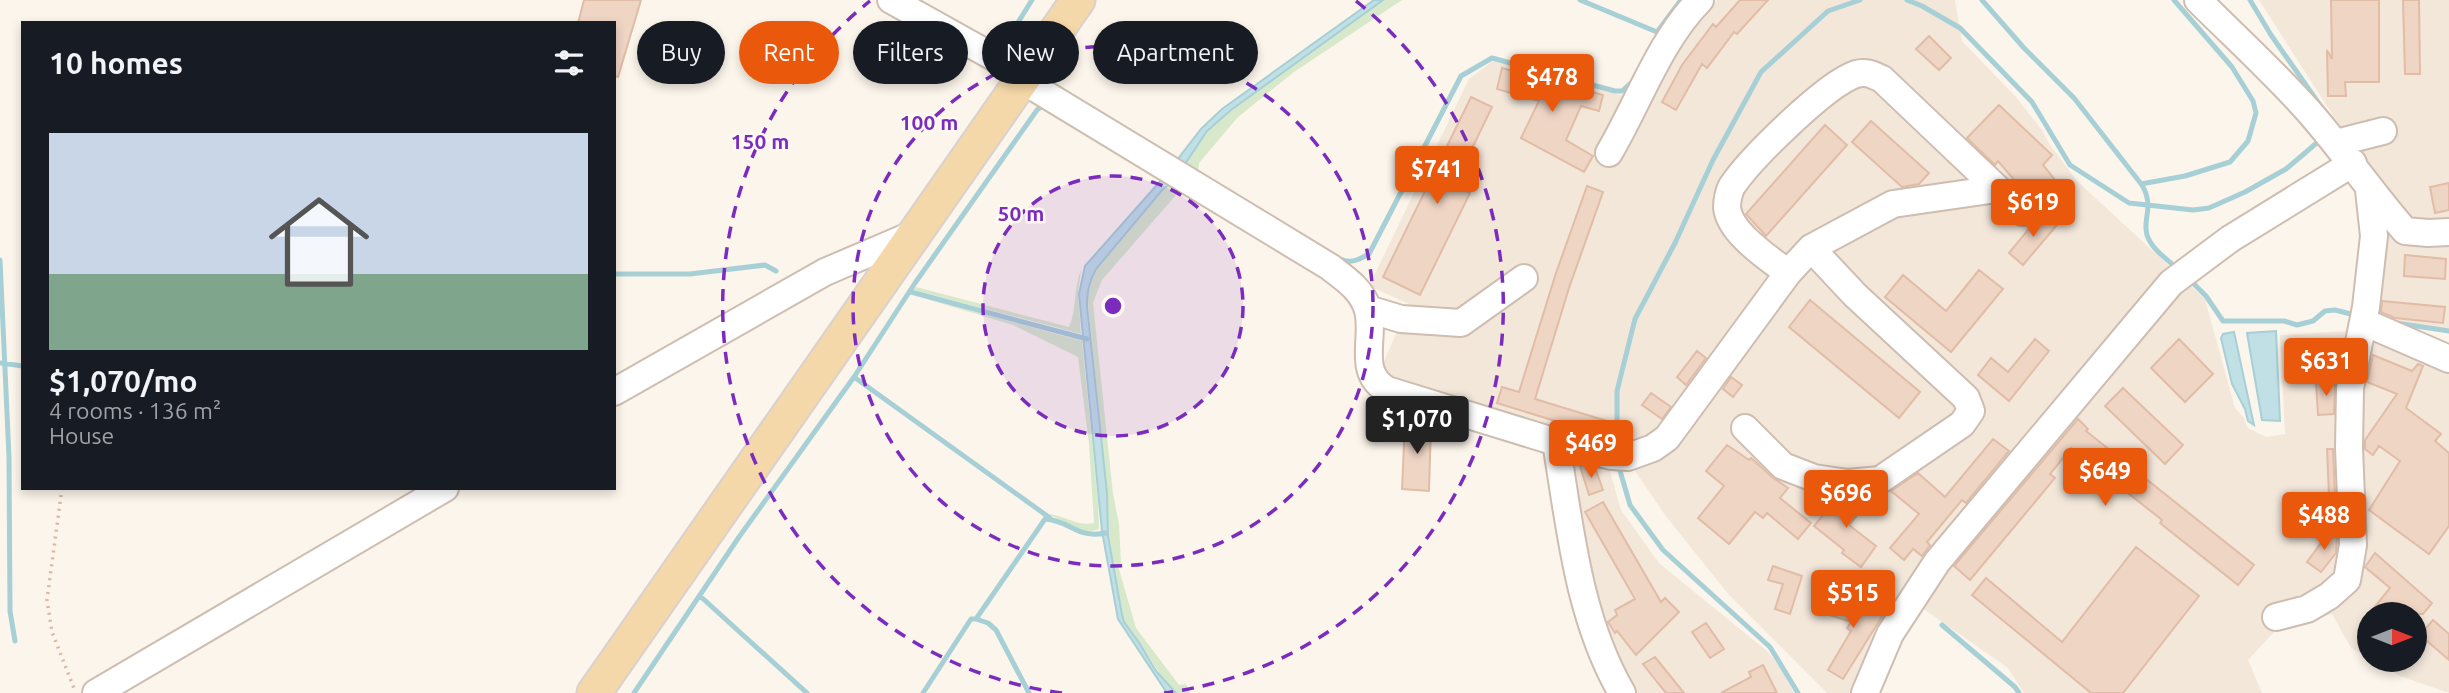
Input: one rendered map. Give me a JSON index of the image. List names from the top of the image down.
{
  "north": "right",
  "page": {
    "chip": [
      "Buy",
      "Rent",
      "Filters",
      "New",
      "Apartment"
    ],
    "heading": "10 homes",
    "price": [
      "$478",
      "$741",
      "$619",
      "$631",
      "$1,070",
      "$469",
      "$649",
      "$696",
      "$488",
      "$515"
    ],
    "list": [
      {
        "name": "$1,070/mo",
        "note": "4 rooms · 136 m² · House"
      }
    ]
  },
  "rings": ["100 m", "150 m", "50 m"]
}
